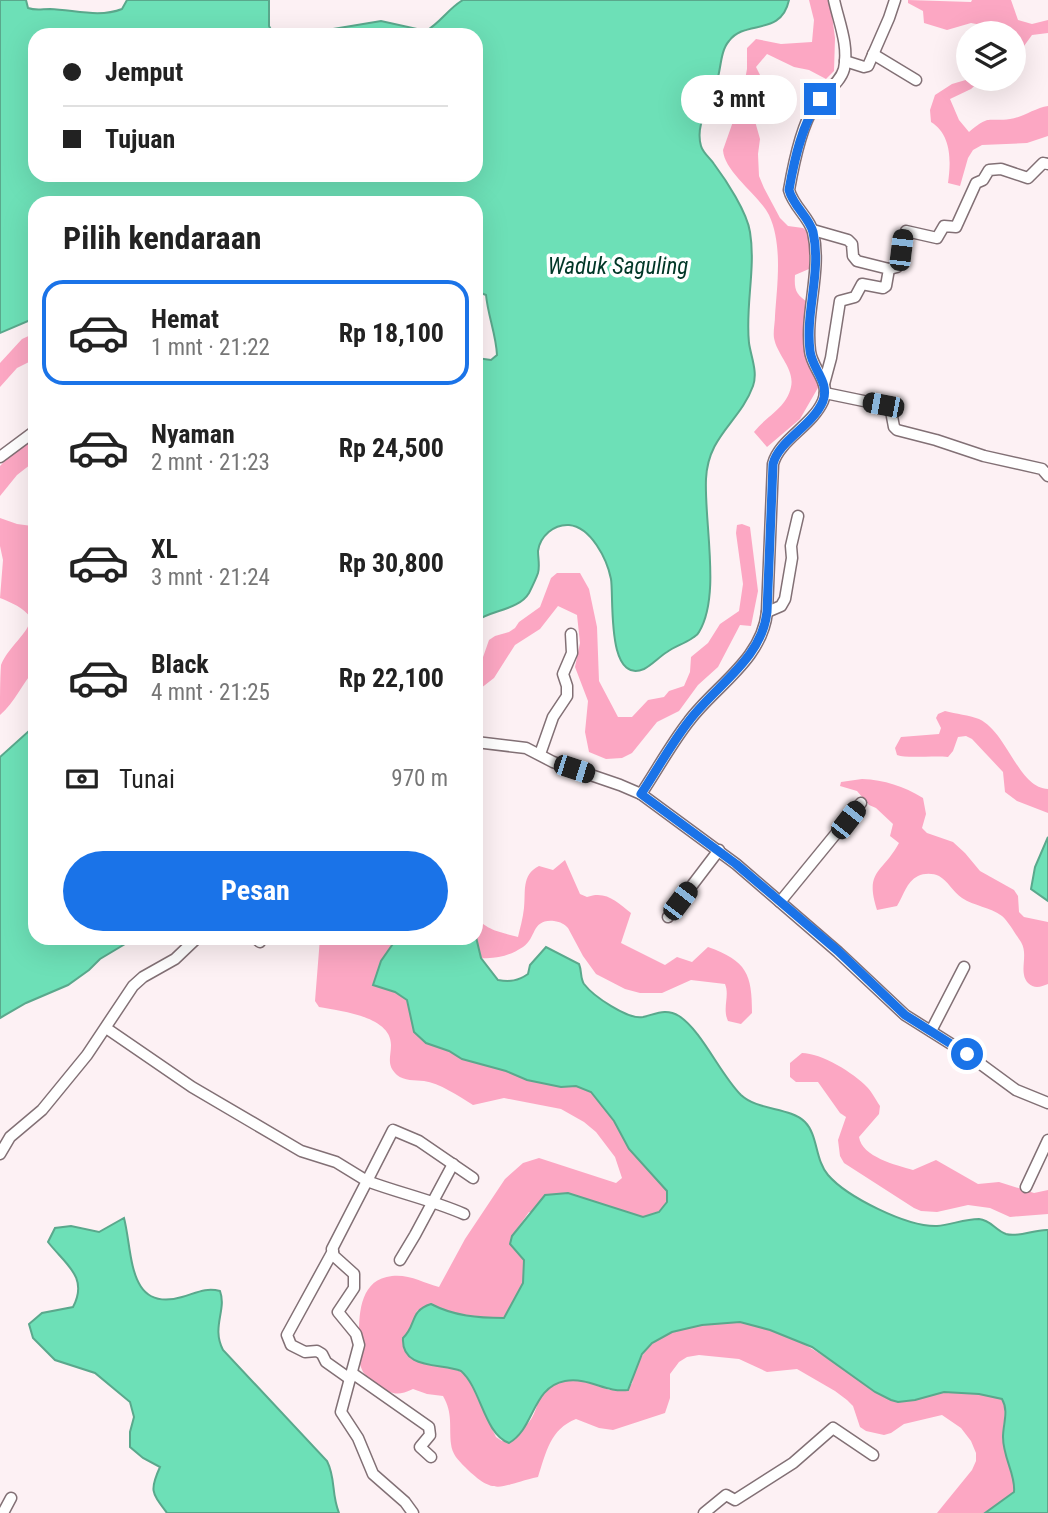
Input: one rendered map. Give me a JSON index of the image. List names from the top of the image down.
{
  "water": ["Waduk Saguling"],
  "page": {
    "banner": ["Jemput", "Tujuan"],
    "bubble": "3 mnt",
    "heading": "Pilih kendaraan",
    "list": [
      {
        "name": "Hemat",
        "note": "1 mnt · 21:22",
        "value": "Rp 18,100"
      },
      {
        "name": "Nyaman",
        "note": "2 mnt · 21:23",
        "value": "Rp 24,500"
      },
      {
        "name": "XL",
        "note": "3 mnt · 21:24",
        "value": "Rp 30,800"
      },
      {
        "name": "Black",
        "note": "4 mnt · 21:25",
        "value": "Rp 22,100"
      }
    ],
    "pay": ["Tunai", "970 m"],
    "buttons": "Pesan"
  }
}
